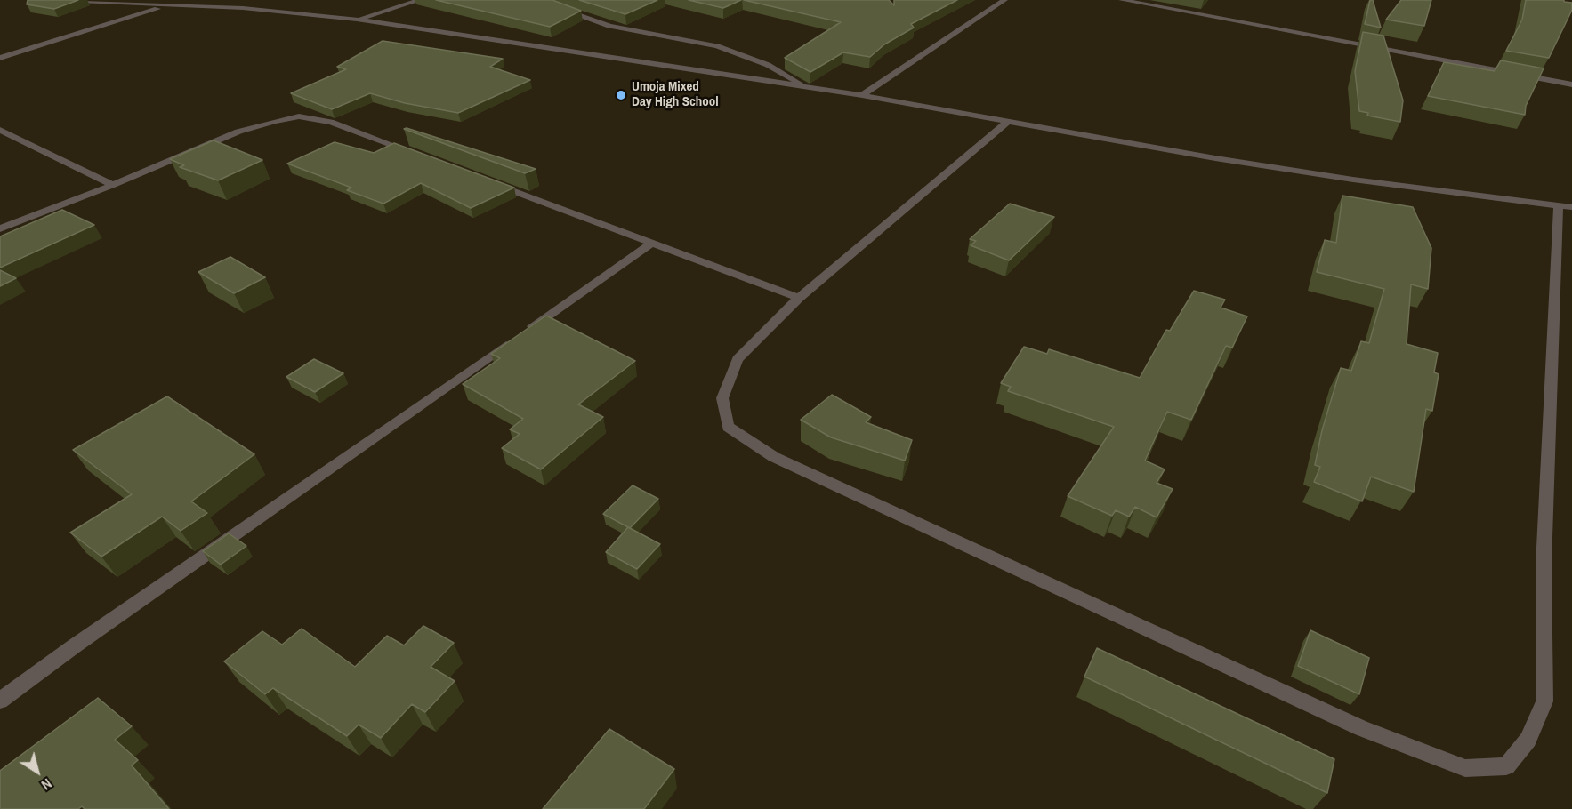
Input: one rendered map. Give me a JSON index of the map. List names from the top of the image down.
{
  "places": ["Umoja Mixed Day High School"],
  "north": "bottom right"
}
